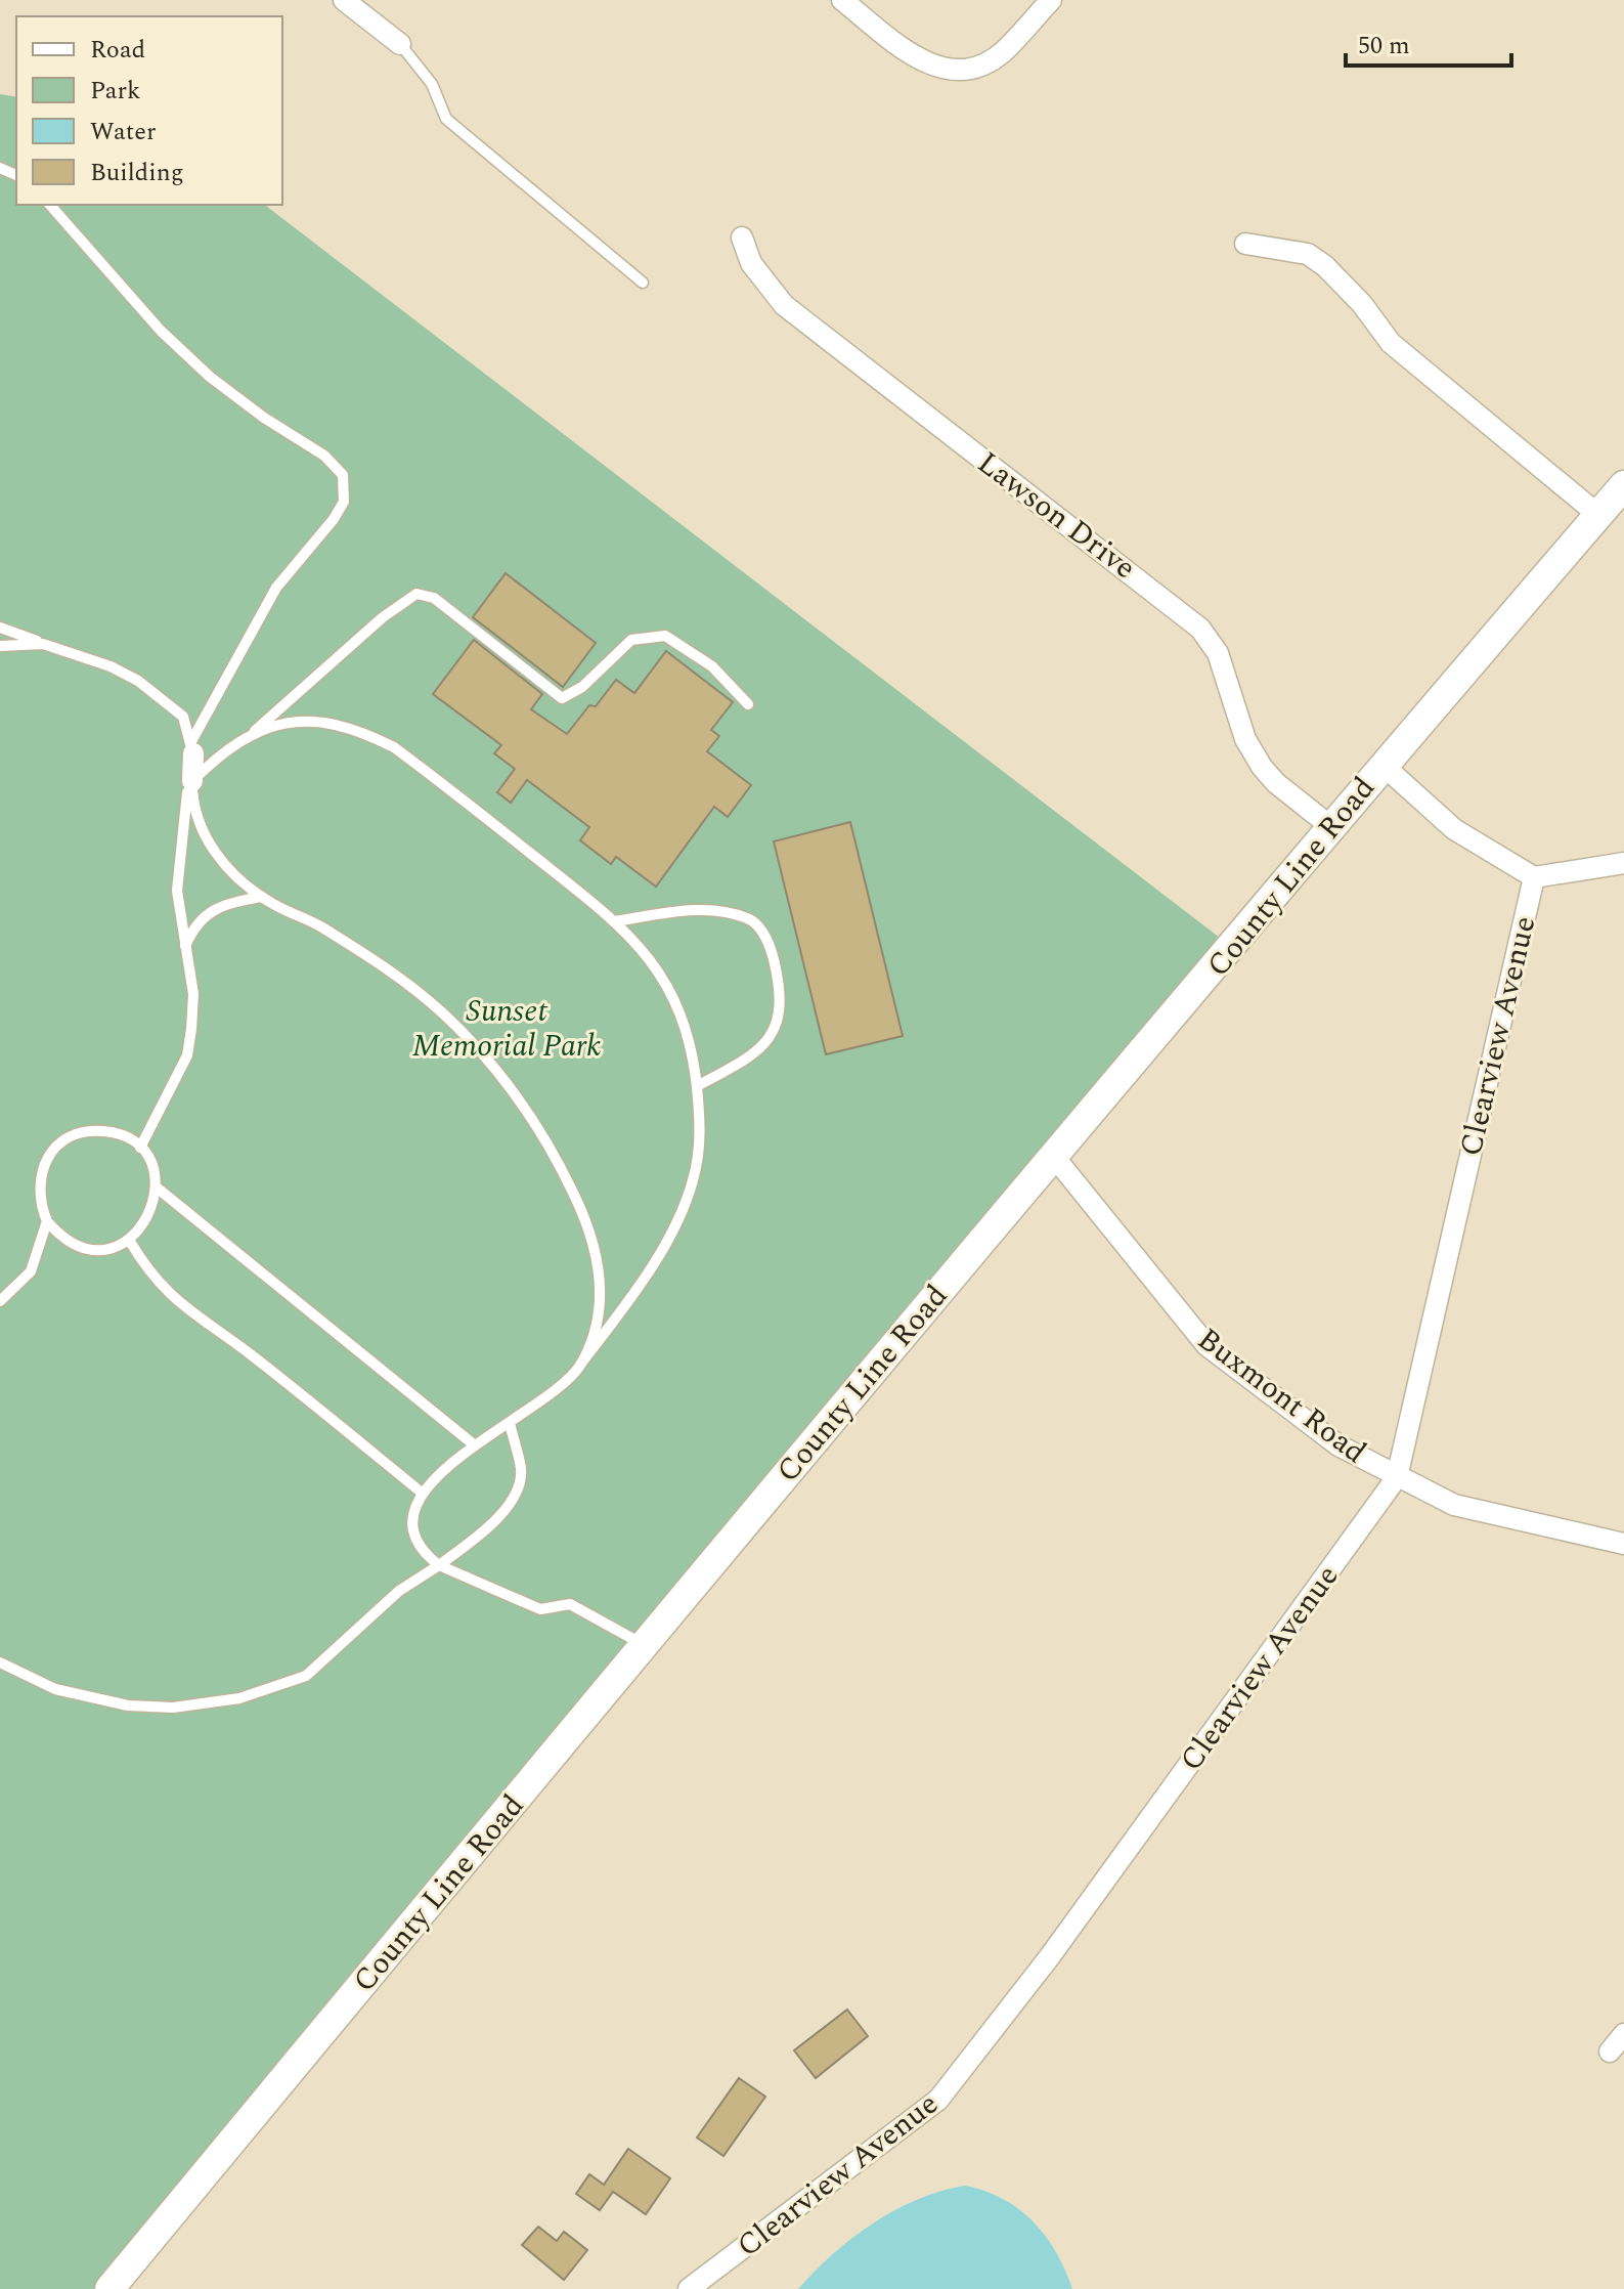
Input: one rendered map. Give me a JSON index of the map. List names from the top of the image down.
{
  "streets": {
    "main road": ["County Line Road"],
    "street": ["Lawson Drive", "Clearview Avenue", "Buxmont Road"]
  },
  "crossings": [
    ["Lawson Drive", "County Line Road"],
    ["County Line Road", "Buxmont Road"],
    ["Clearview Avenue", "Buxmont Road"]
  ],
  "parks": ["Sunset Memorial Park"],
  "legend": [
    "Road",
    "Park",
    "Water",
    "Building"
  ],
  "scale_bar": "50 m"
}
